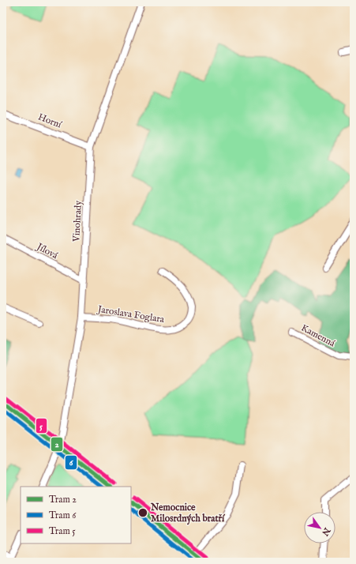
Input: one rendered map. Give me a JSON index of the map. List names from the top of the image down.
{
  "streets": {
    "street": [
      "Horní",
      "Vinohrady",
      "Jílová",
      "Jaroslava Foglara",
      "Kamenná"
    ]
  },
  "crossings": [
    ["Horní", "Vinohrady"],
    ["Vinohrady", "Jílová"],
    ["Vinohrady", "Jaroslava Foglara"]
  ],
  "places": ["Nemocnice Milosrdných bratří"],
  "lines": ["tram line 5", "tram line 2", "tram line 6"],
  "legend": ["Tram 2", "Tram 6", "Tram 5"],
  "north": "bottom right"
}
